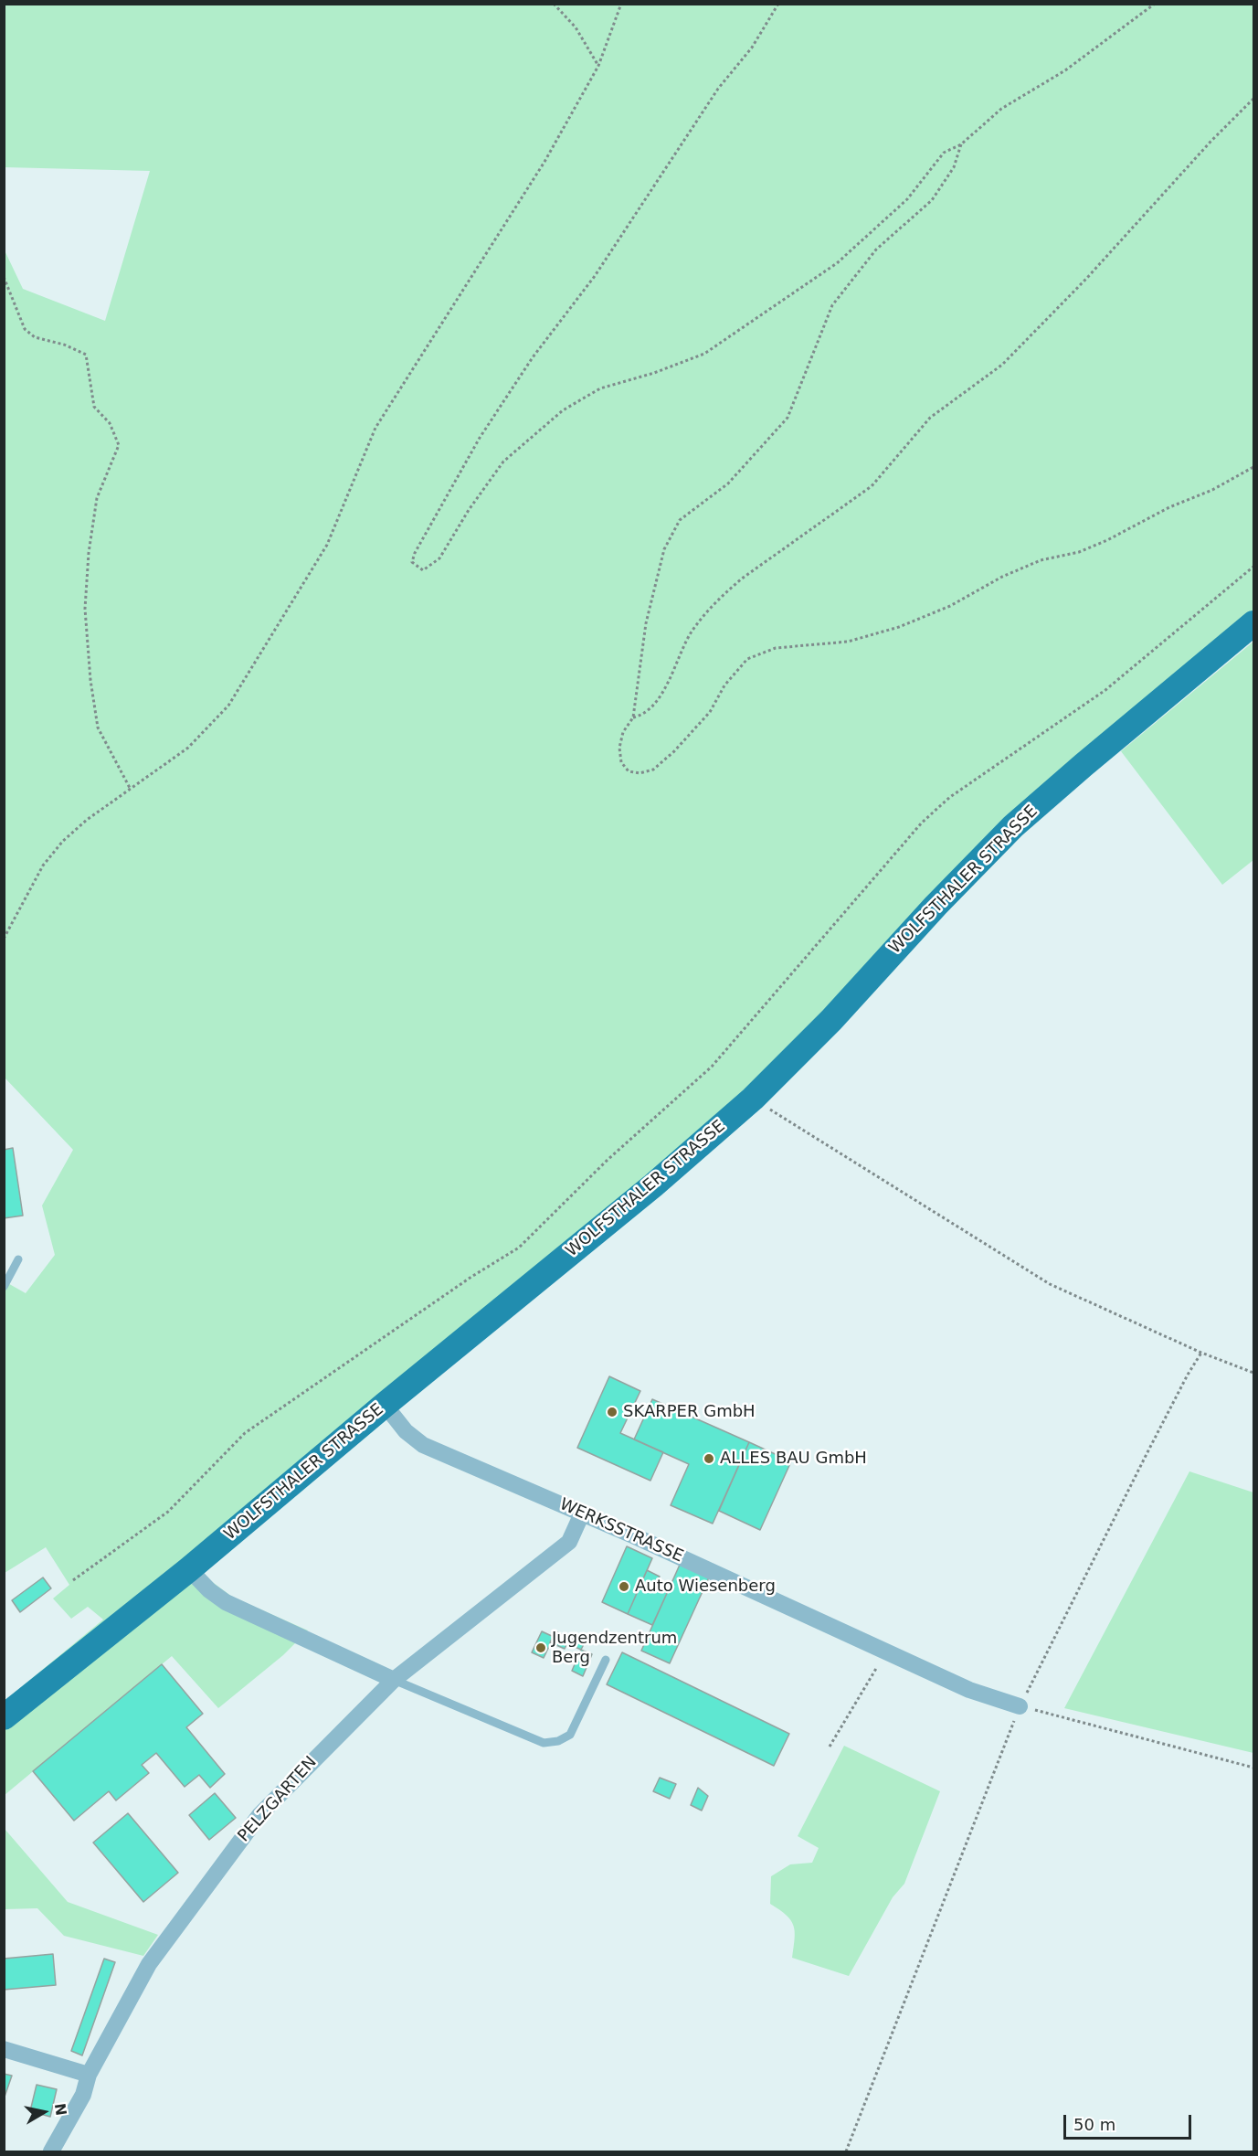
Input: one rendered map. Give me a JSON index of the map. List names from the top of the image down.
{
  "streets": {
    "main road": ["WOLFSTHALER STRASSE"],
    "street": ["WERKSSTRASSE", "PELZGARTEN"]
  },
  "crossings": [
    ["WOLFSTHALER STRASSE", "WERKSSTRASSE"],
    ["WERKSSTRASSE", "PELZGARTEN"]
  ],
  "places": [
    "SKARPER GmbH",
    "ALLES BAU GmbH",
    "Auto Wiesenberg",
    "Jugendzentrum Berg"
  ],
  "scale_bar": "50 m",
  "north": "right"
}
